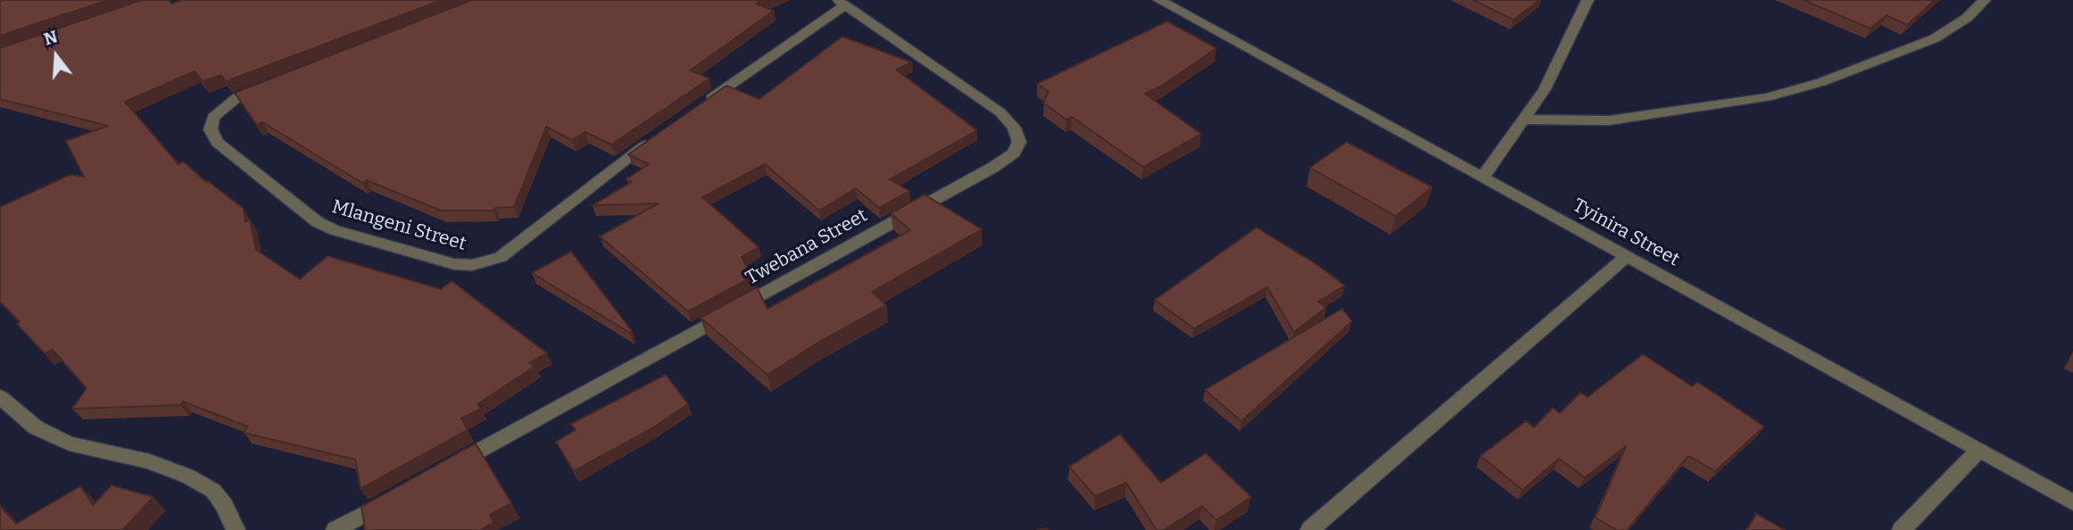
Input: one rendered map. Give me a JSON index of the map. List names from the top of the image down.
{
  "streets": {
    "street": ["Mlangeni Street", "Tyinira Street", "Twebana Street"]
  },
  "north": "top"
}
